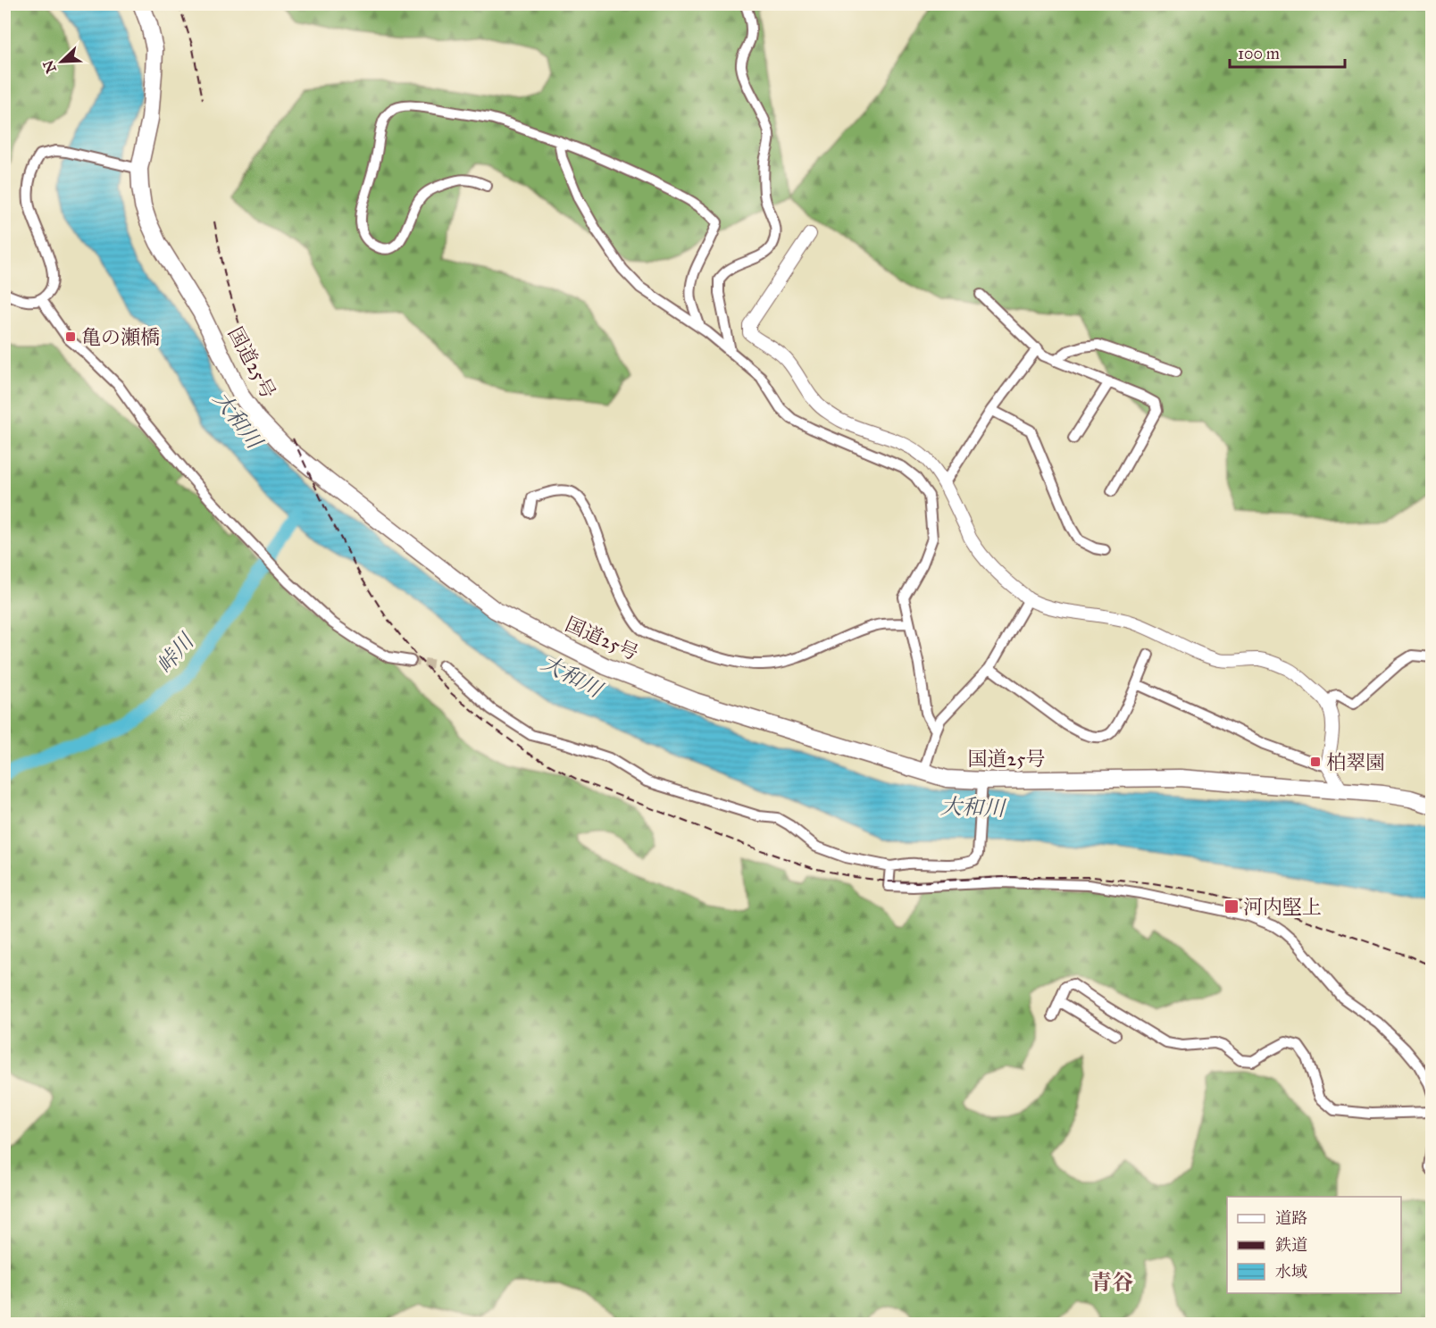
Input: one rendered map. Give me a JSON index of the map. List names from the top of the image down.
{
  "streets": {
    "highway": ["国道25号"]
  },
  "districts": ["青谷"],
  "water": ["大和川", "峠川"],
  "places": {
    "transit": ["亀の瀬橋", "柏翠園", "河内堅上"]
  },
  "legend": ["道路", "鉄道", "水域"],
  "scale_bar": "100 m",
  "north": "bottom left"
}
